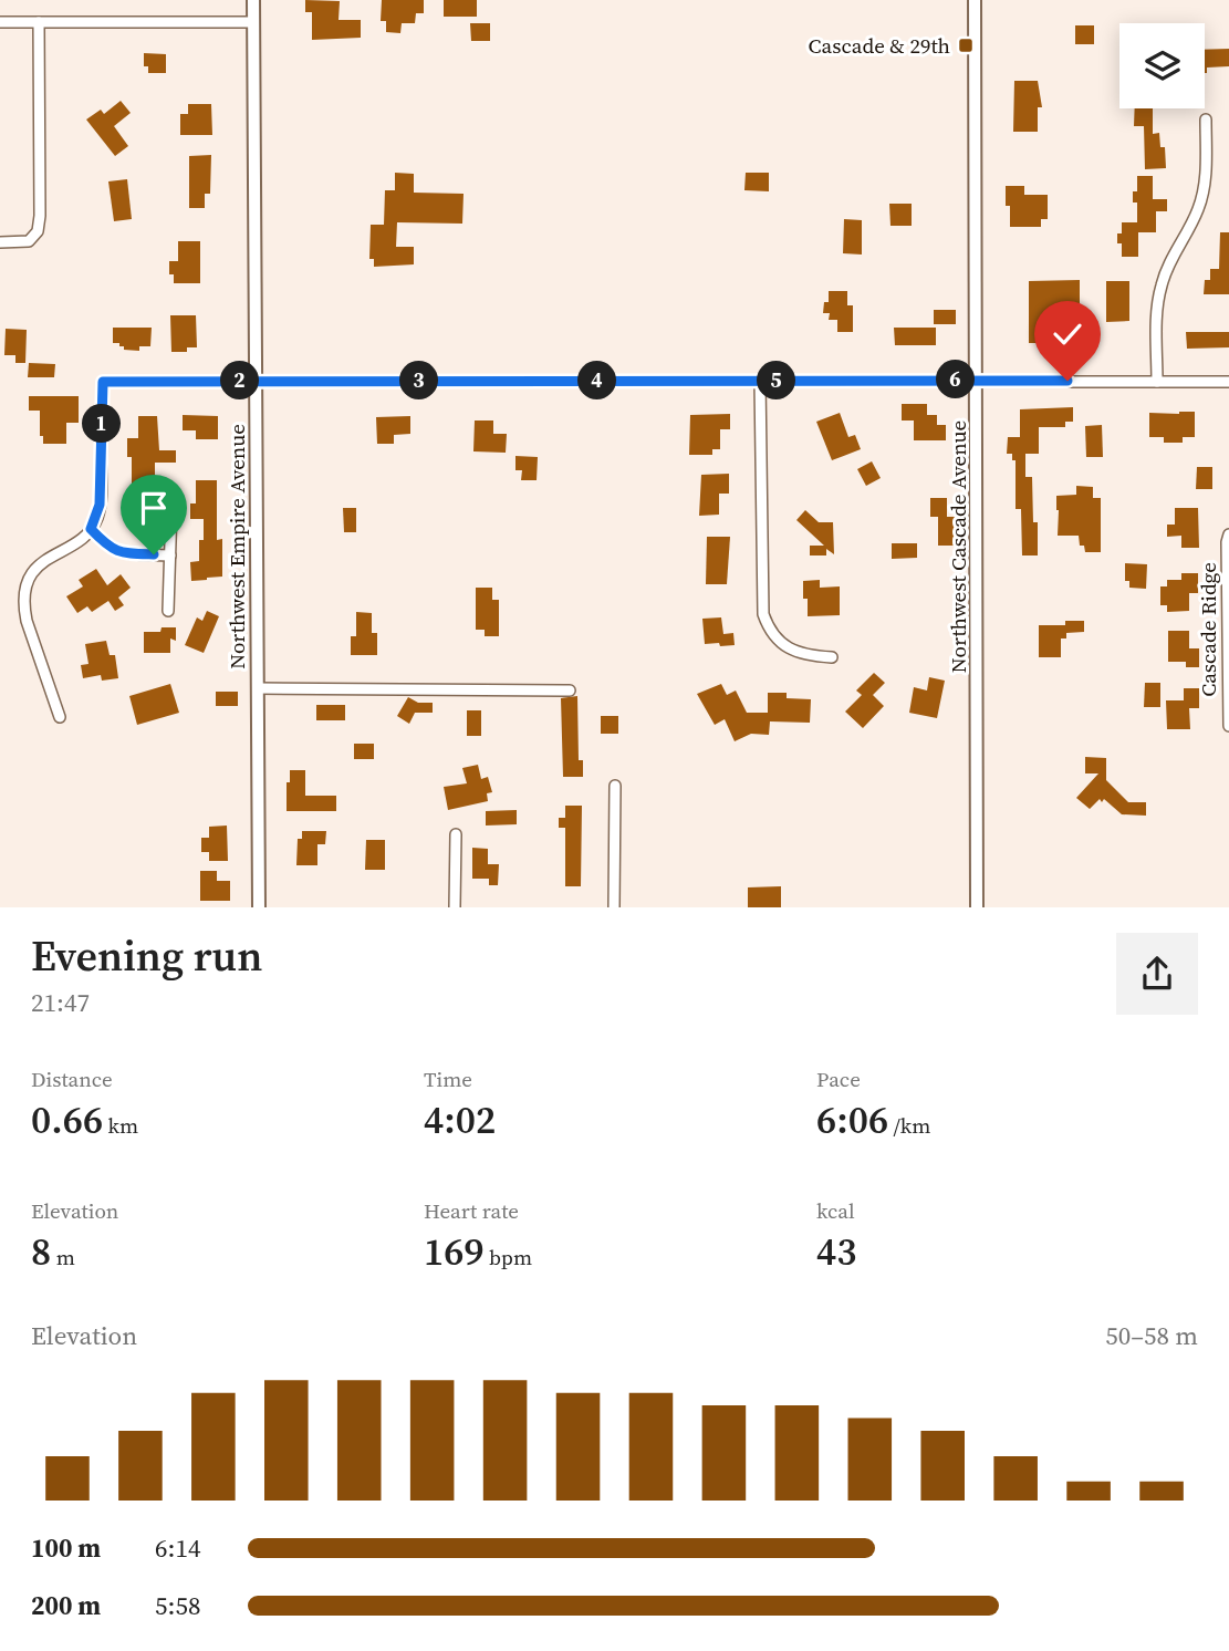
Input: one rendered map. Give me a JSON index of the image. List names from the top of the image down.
{
  "streets": {
    "street": ["Northwest Empire Avenue", "Northwest Cascade Avenue", "Cascade Ridge"]
  },
  "places": {
    "transit": ["Cascade & 29th"]
  },
  "page": {
    "pins": [
      "6",
      "2",
      "3",
      "4",
      "5",
      "1"
    ],
    "heading": ["Evening run", "21:47"],
    "stats": [
      ["Distance", "0.66 km"],
      ["Time", "4:02"],
      ["Pace", "6:06 /km"],
      ["Elevation", "8 m"],
      ["Heart rate", "169 bpm"],
      ["kcal", "43"]
    ],
    "chart": ["Elevation", "50–58 m"],
    "list": [
      {
        "name": "100 m",
        "note": "6:14"
      },
      {
        "name": "200 m",
        "note": "5:58"
      }
    ]
  }
}
